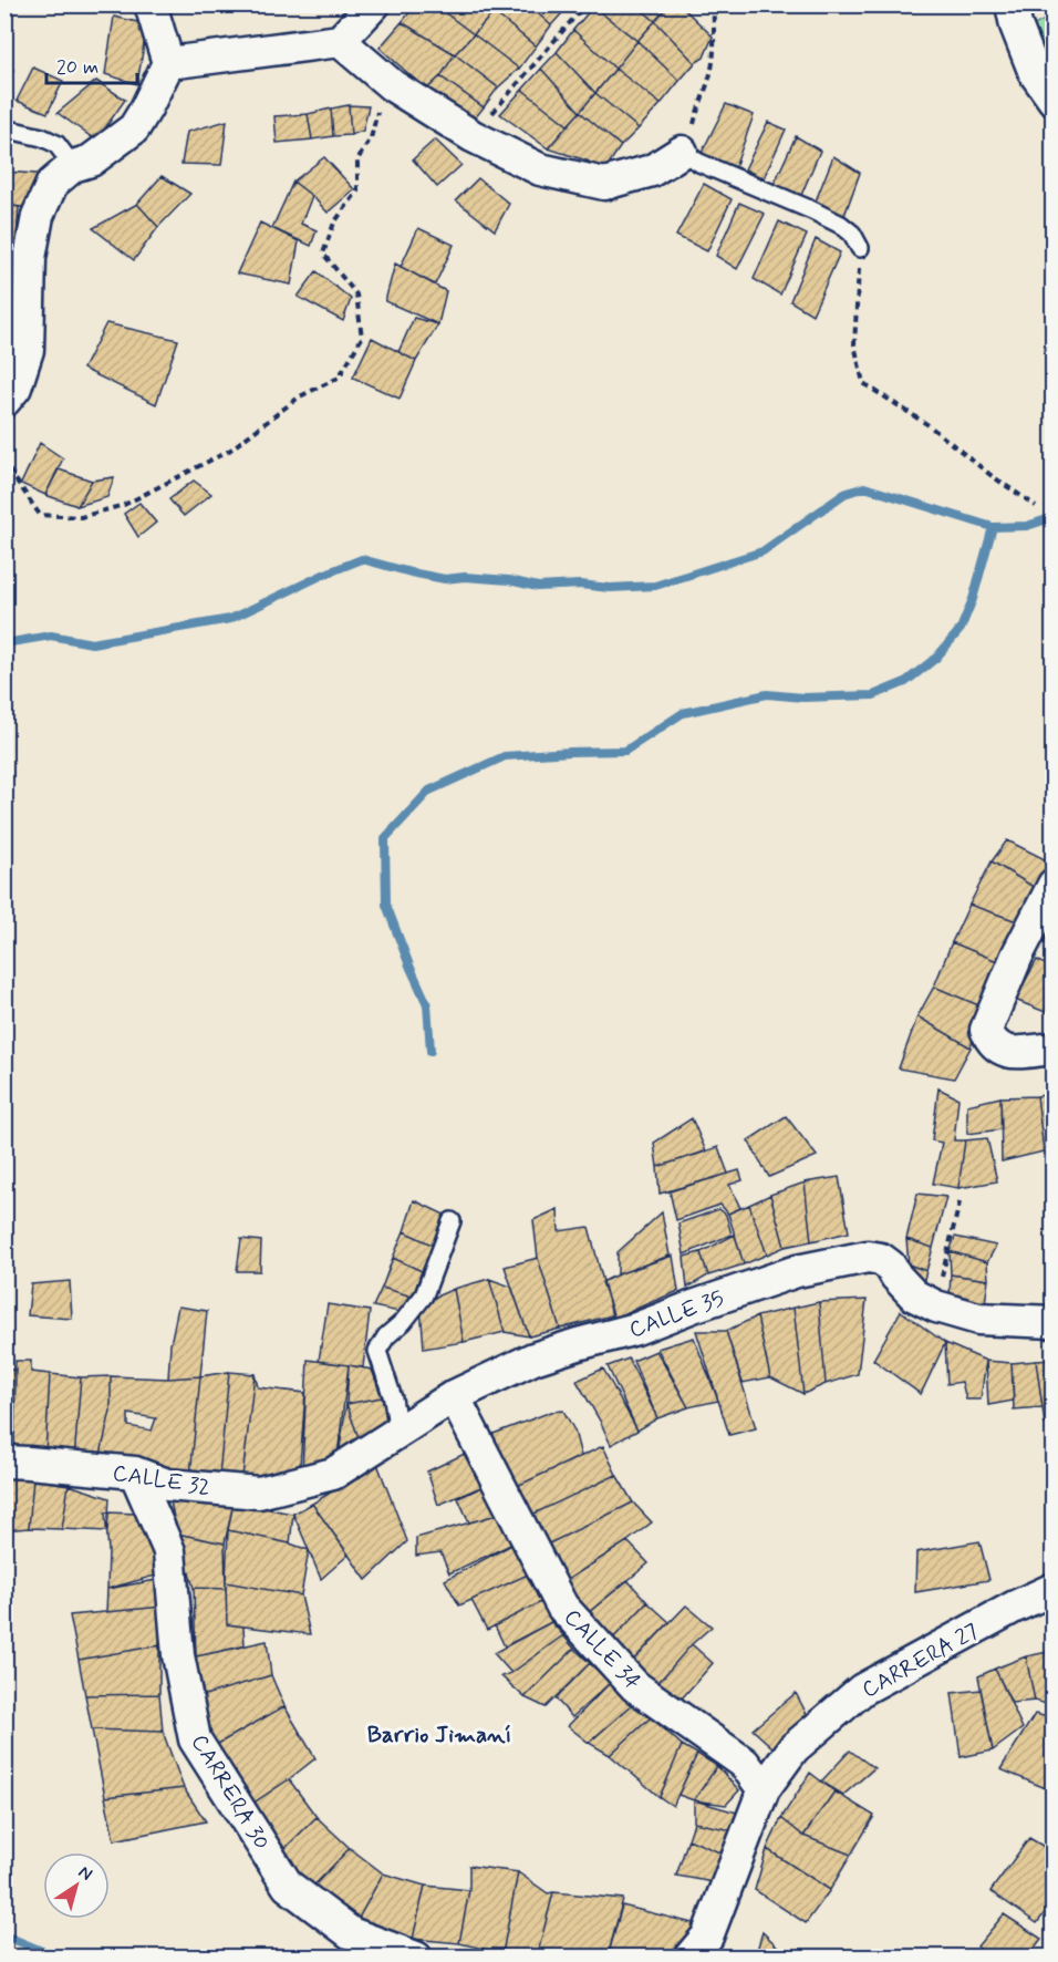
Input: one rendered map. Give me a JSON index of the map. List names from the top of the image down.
{
  "streets": {
    "street": [
      "CALLE 35",
      "CALLE 32",
      "CALLE 34",
      "CARRERA 27",
      "CARRERA 30"
    ]
  },
  "crossings": [
    ["CALLE 35", "CALLE 32"],
    ["CALLE 35", "CALLE 34"],
    ["CALLE 32", "CALLE 34"],
    ["CALLE 32", "CARRERA 30"],
    ["CALLE 34", "CARRERA 27"]
  ],
  "districts": ["Barrio Jimaní"],
  "scale_bar": "20 m",
  "north": "top right"
}
